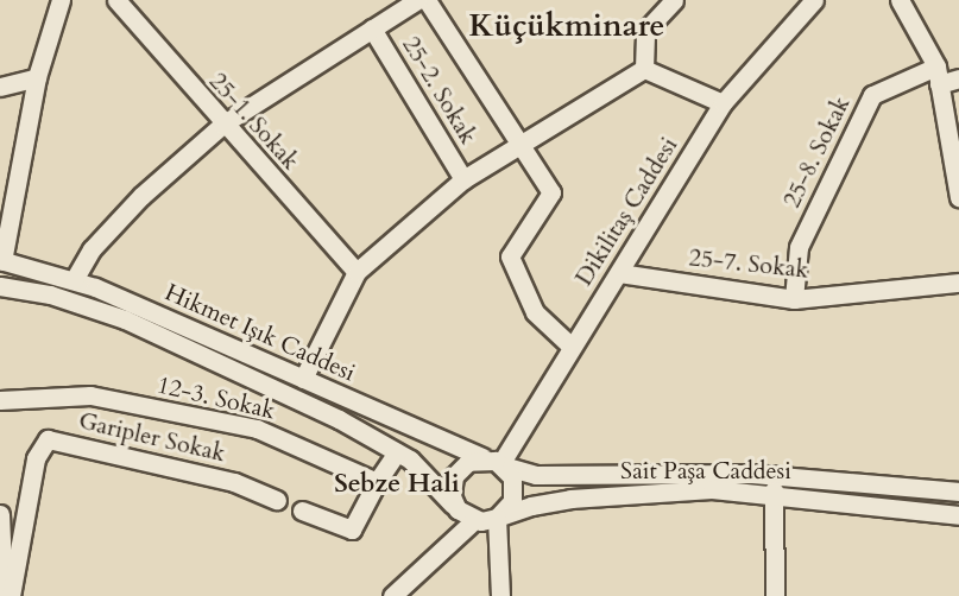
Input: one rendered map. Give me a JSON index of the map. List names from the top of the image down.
{
  "streets": {
    "street": [
      "25-2. Sokak",
      "25-1. Sokak",
      "25-8. Sokak",
      "Dikilitaş Caddesi",
      "25-7. Sokak",
      "Hikmet Işık Caddesi",
      "12-3. Sokak",
      "Garipler Sokak",
      "Sait Paşa Caddesi"
    ]
  },
  "crossings": [
    ["25-8. Sokak", "25-7. Sokak"],
    ["Dikilitaş Caddesi", "25-7. Sokak"],
    ["Dikilitaş Caddesi", "Hikmet Işık Caddesi"],
    ["Dikilitaş Caddesi", "Sait Paşa Caddesi"],
    ["Hikmet Işık Caddesi", "Sait Paşa Caddesi"]
  ],
  "districts": ["Küçükminare", "Sebze Hali"]
}
